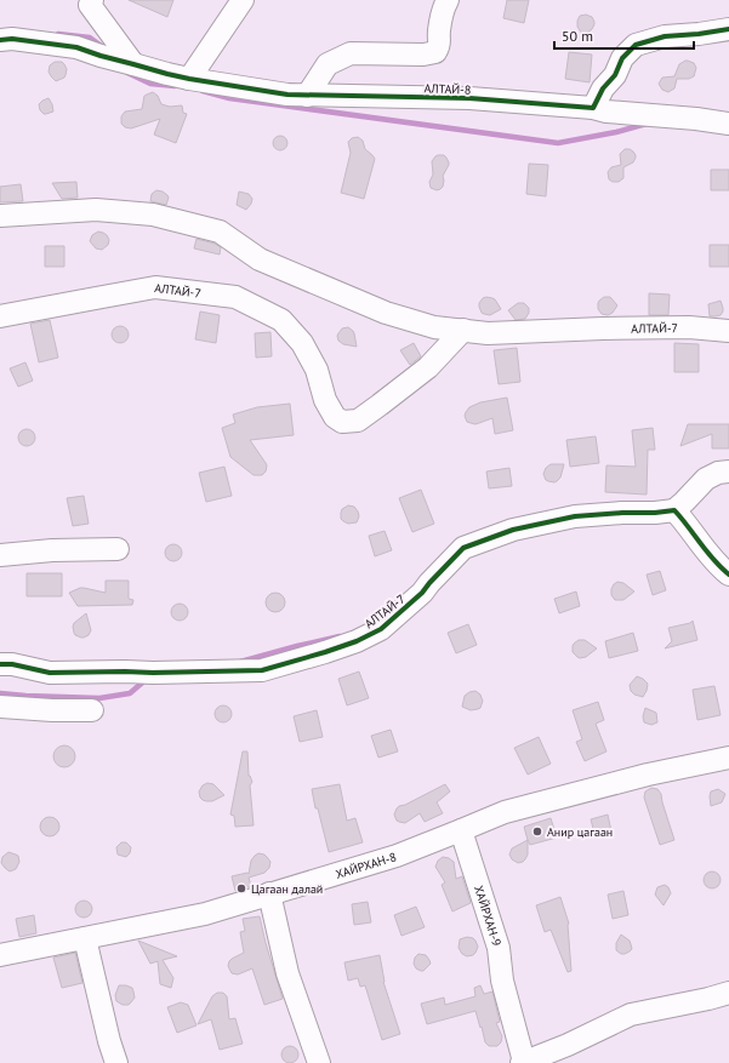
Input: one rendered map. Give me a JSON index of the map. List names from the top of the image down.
{
  "streets": {
    "street": [
      "АЛТАЙ-8",
      "АЛТАЙ-7",
      "ХАЙРХАН-8",
      "ХАЙРХАН-9"
    ]
  },
  "crossings": [
    ["ХАЙРХАН-8", "ХАЙРХАН-9"]
  ],
  "places": ["Анир цагаан", "Цагаан далай"],
  "scale_bar": "50 m"
}
